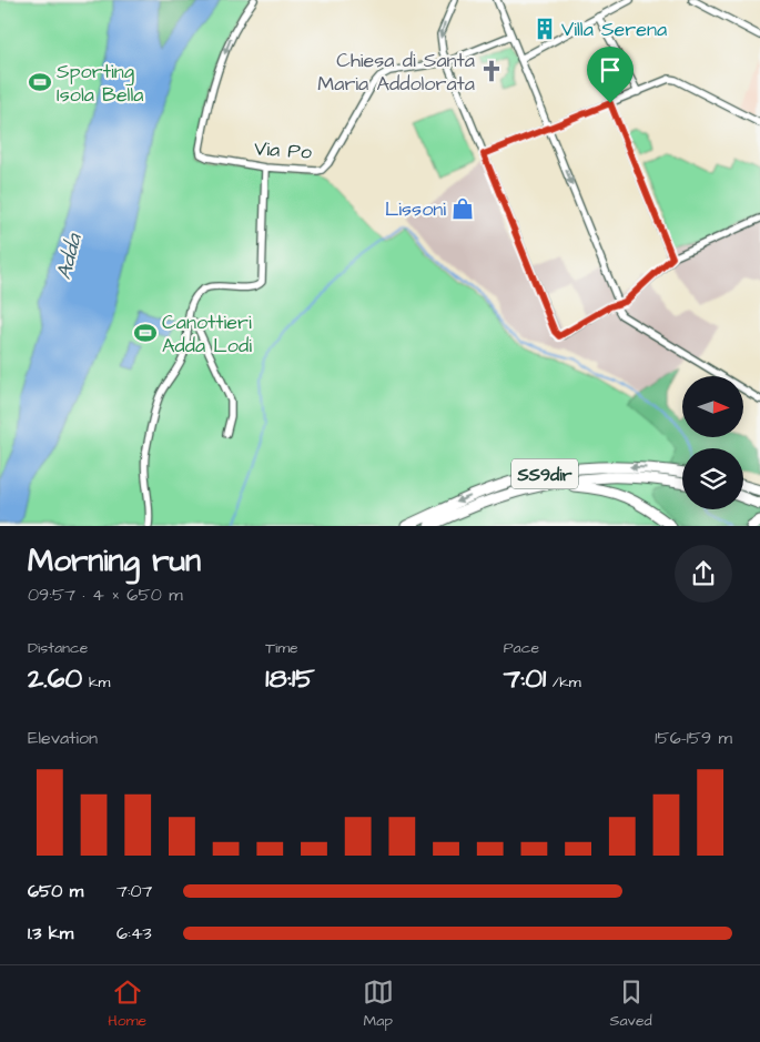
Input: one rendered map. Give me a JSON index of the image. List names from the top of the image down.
{
  "streets": {
    "highway": ["SS9dir"],
    "street": ["Via Po"]
  },
  "water": ["Adda"],
  "places": {
    "building": ["Villa Serena"],
    "church": ["Chiesa di Santa Maria Addolorata"],
    "sports": ["Sporting Isola Bella", "Canottieri Adda Lodi"],
    "shop": ["Lissoni"]
  },
  "north": "right",
  "page": {
    "heading": ["Morning run", "09:57 · 4 × 650 m"],
    "stats": [
      ["Distance", "2.60 km"],
      ["Time", "18:15"],
      ["Pace", "7:01 /km"]
    ],
    "chart": ["Elevation", "156–159 m"],
    "list": [
      {
        "name": "650 m",
        "note": "7:07"
      },
      {
        "name": "1.3 km",
        "note": "6:43"
      }
    ],
    "tabs": ["Home", "Map", "Saved"]
  }
}
